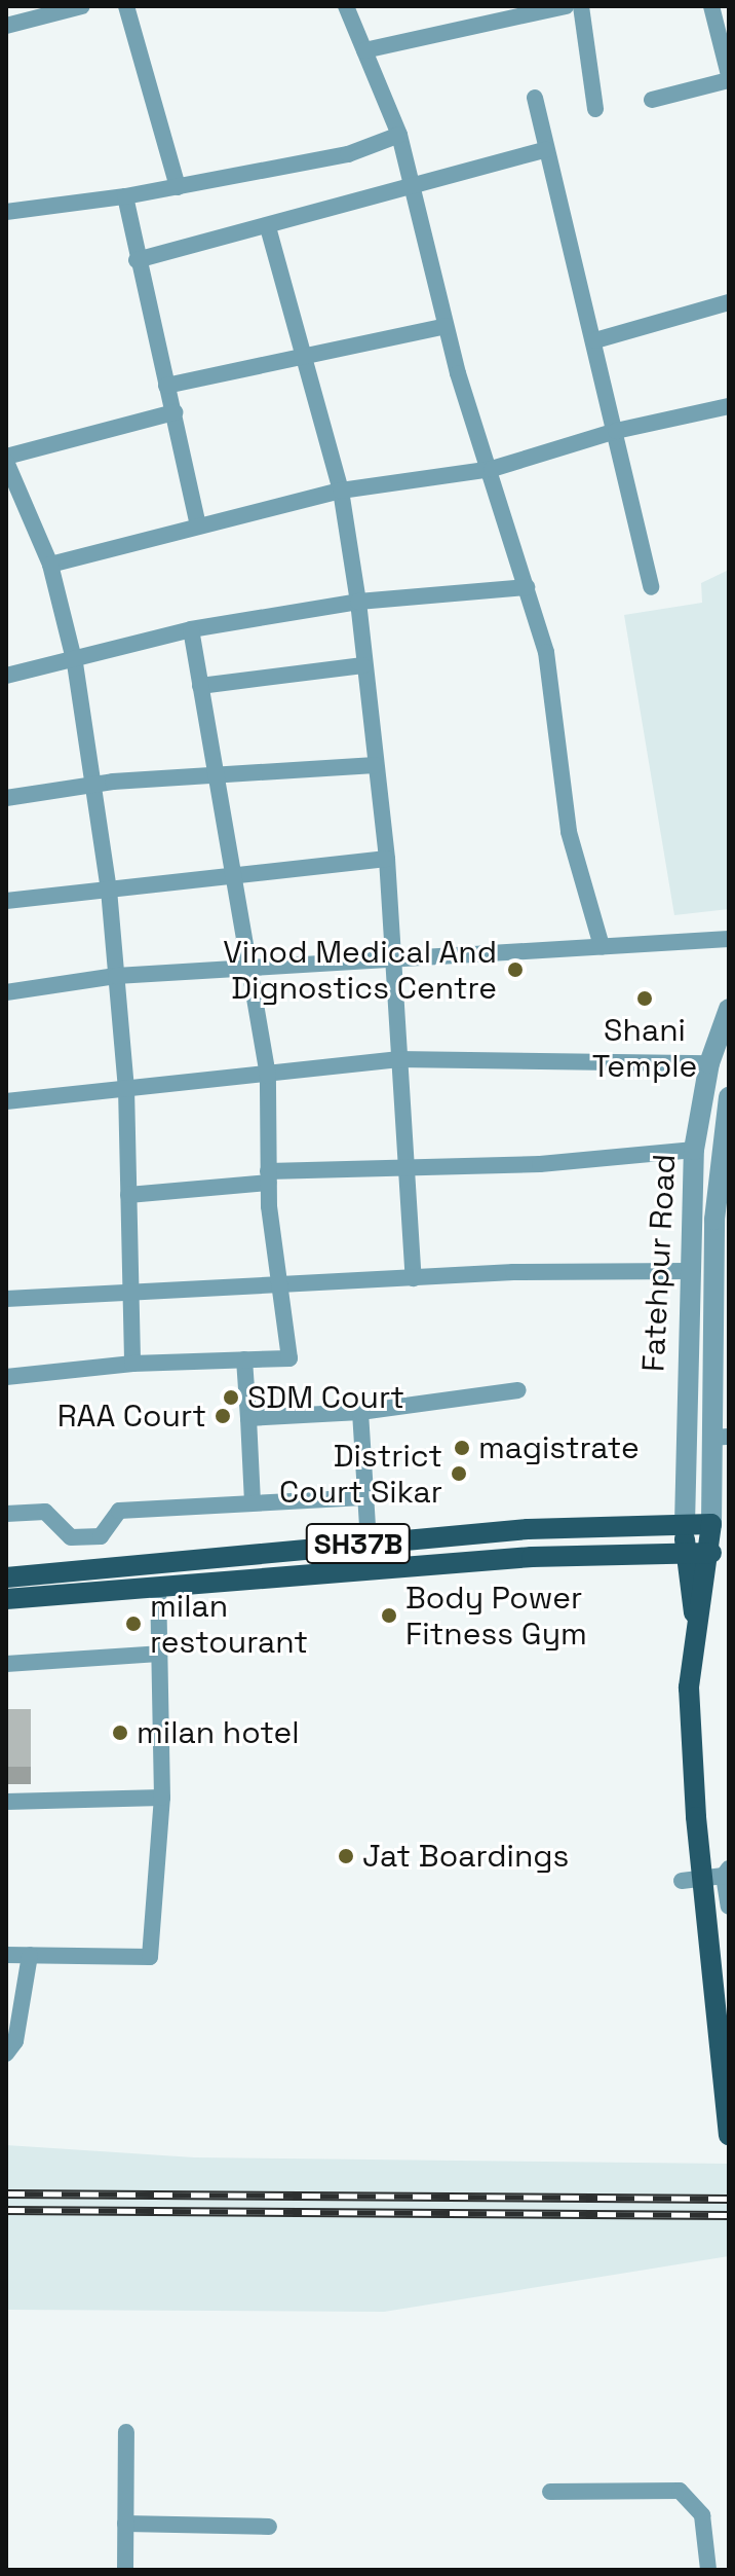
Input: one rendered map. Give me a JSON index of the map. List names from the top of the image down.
{
  "streets": {
    "main road": ["SH37B"],
    "street": ["Fatehpur Road"]
  },
  "crossings": [
    ["Fatehpur Road", "SH37B"]
  ],
  "places": [
    "Vinod Medical And Dignostics Centre",
    "Shani Temple",
    "SDM Court",
    "RAA Court",
    "magistrate",
    "District Court Sikar",
    "Body Power Fitness Gym",
    "milan restourant",
    "milan hotel",
    "Jat Boardings"
  ]
}
